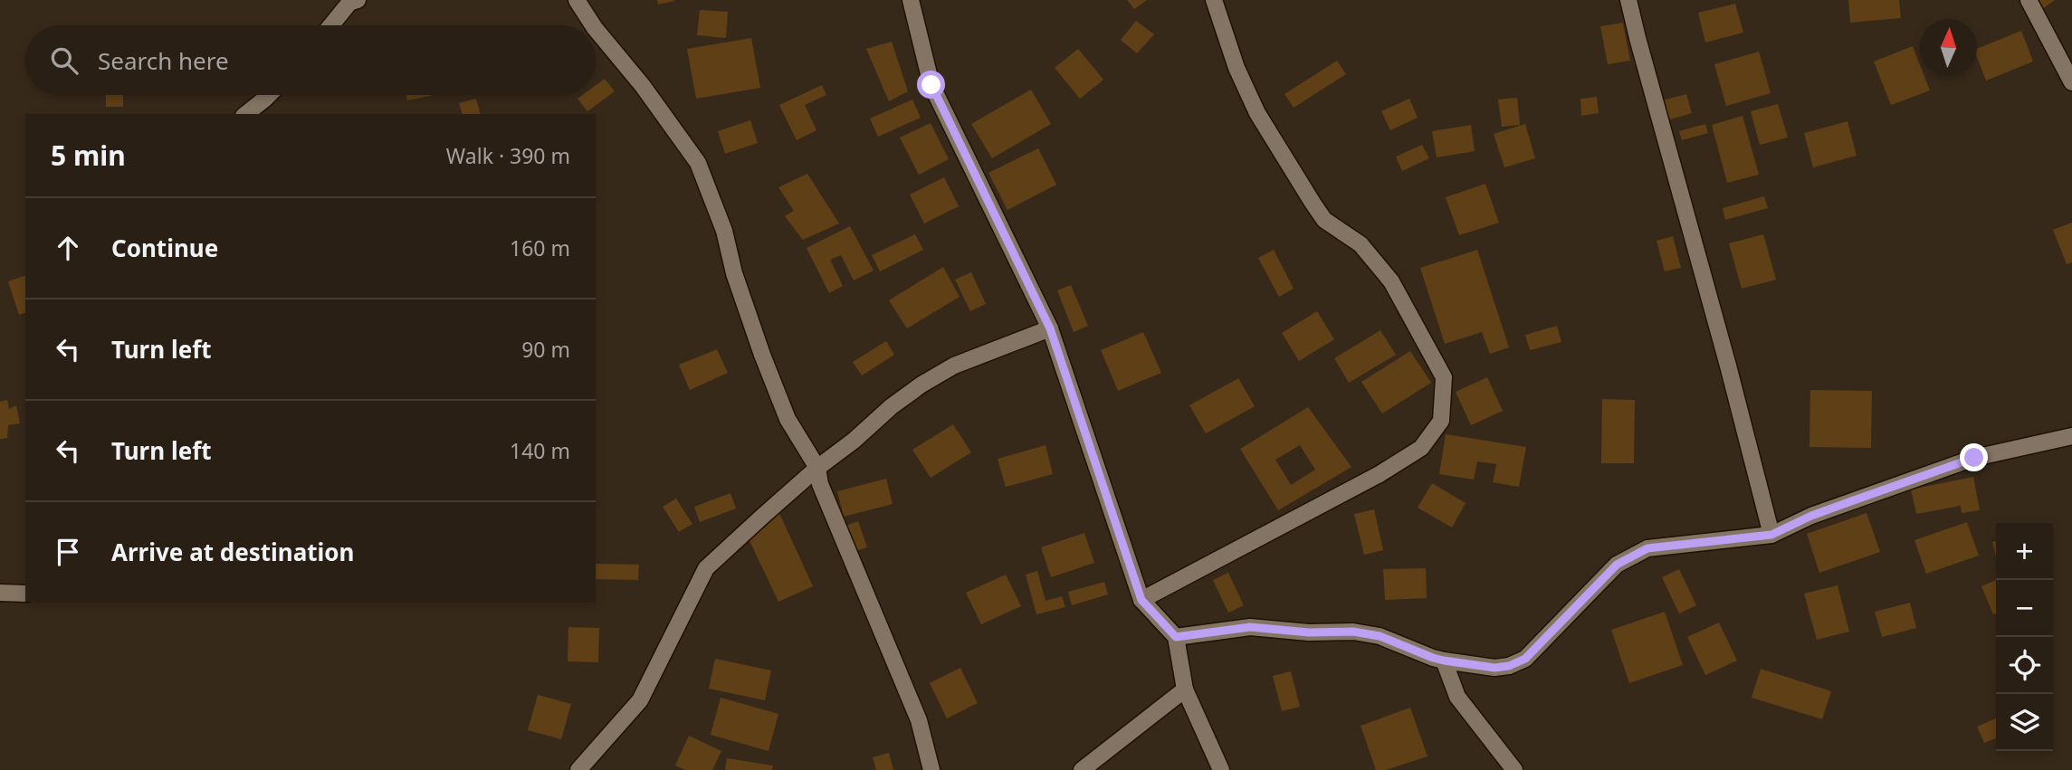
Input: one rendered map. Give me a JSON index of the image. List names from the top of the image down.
{
  "north": "top",
  "page": {
    "search": "Search here",
    "heading": ["5 min", "Walk · 390 m"],
    "list": [
      ["Continue", "160 m"],
      ["Turn left", "90 m"],
      ["Turn left", "140 m"],
      "Arrive at destination"
    ],
    "map_buttons": ["+", "−"]
  }
}
